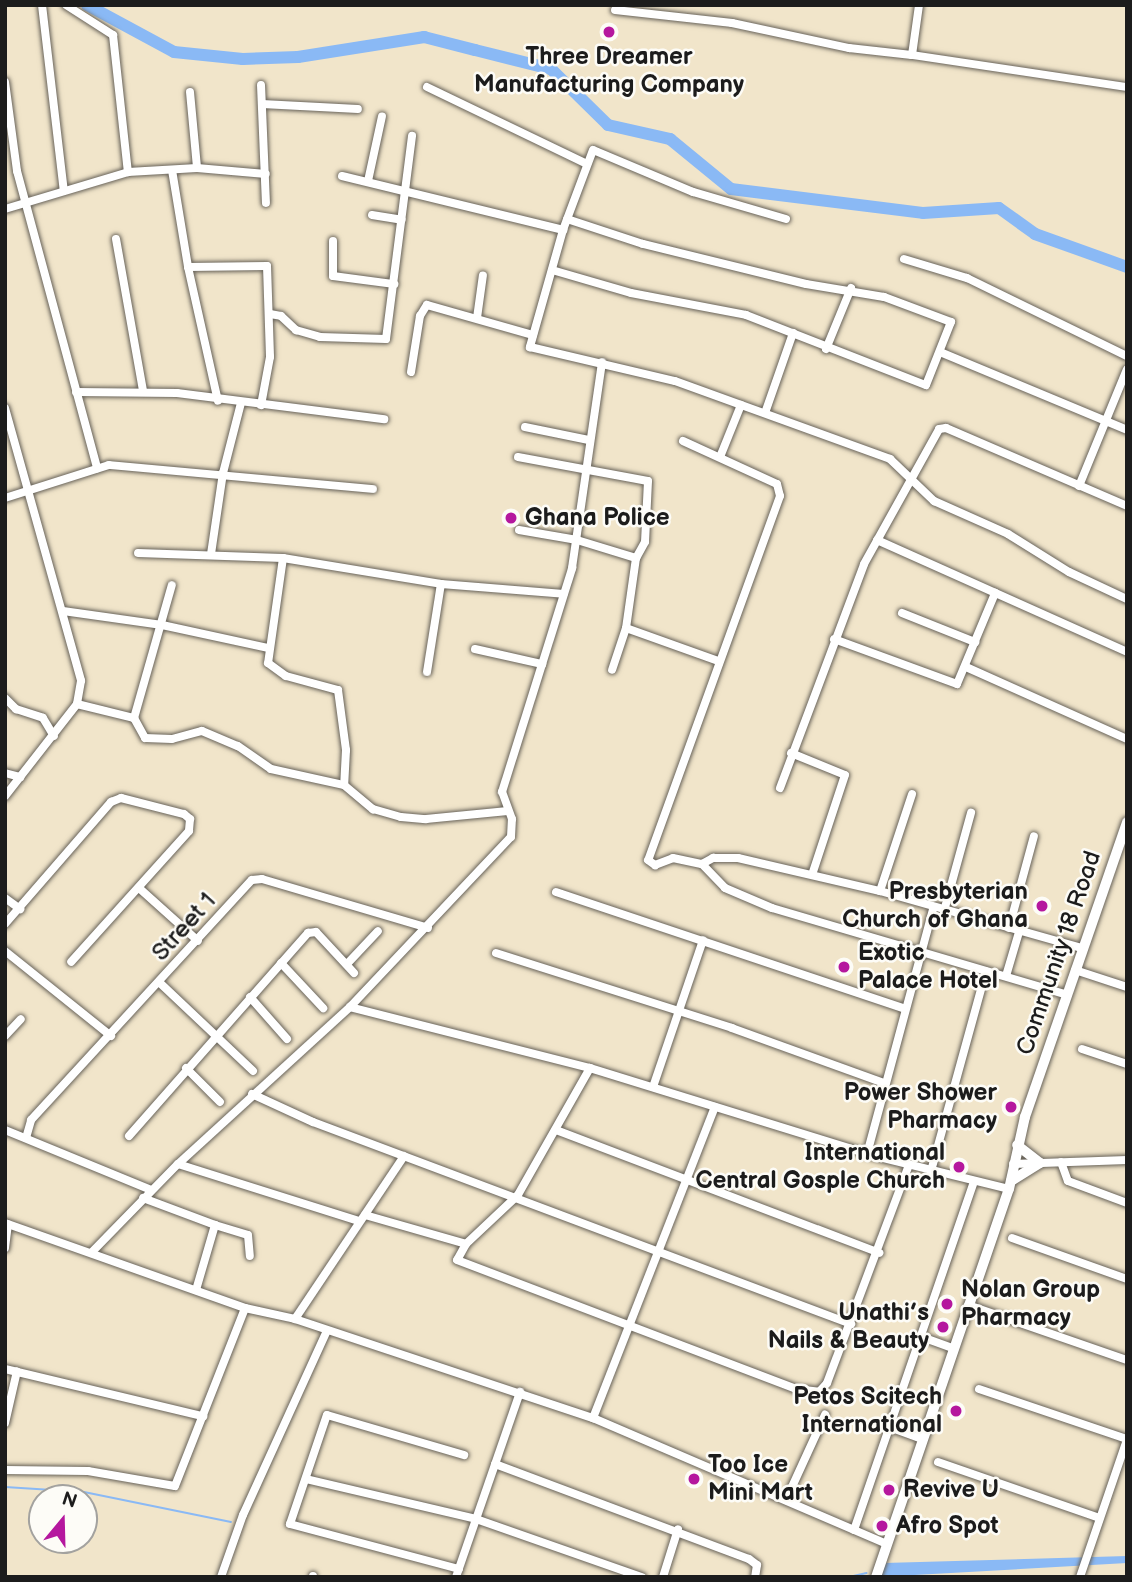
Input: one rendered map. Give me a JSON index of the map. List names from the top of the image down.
{
  "streets": {
    "main road": ["Community 18 Road"],
    "street": ["Street 1"]
  },
  "places": [
    "Three Dreamer Manufacturing Company",
    "Ghana Police",
    "Presbyterian Church of Ghana",
    "Exotic Palace Hotel",
    "Power Shower Pharmacy",
    "International Central Gosple Church",
    "Nolan Group Pharmacy",
    "Unathi’s Nails & Beauty",
    "Petos Scitech International",
    "Too Ice Mini Mart",
    "Revive U",
    "Afro Spot"
  ],
  "north": "top"
}
